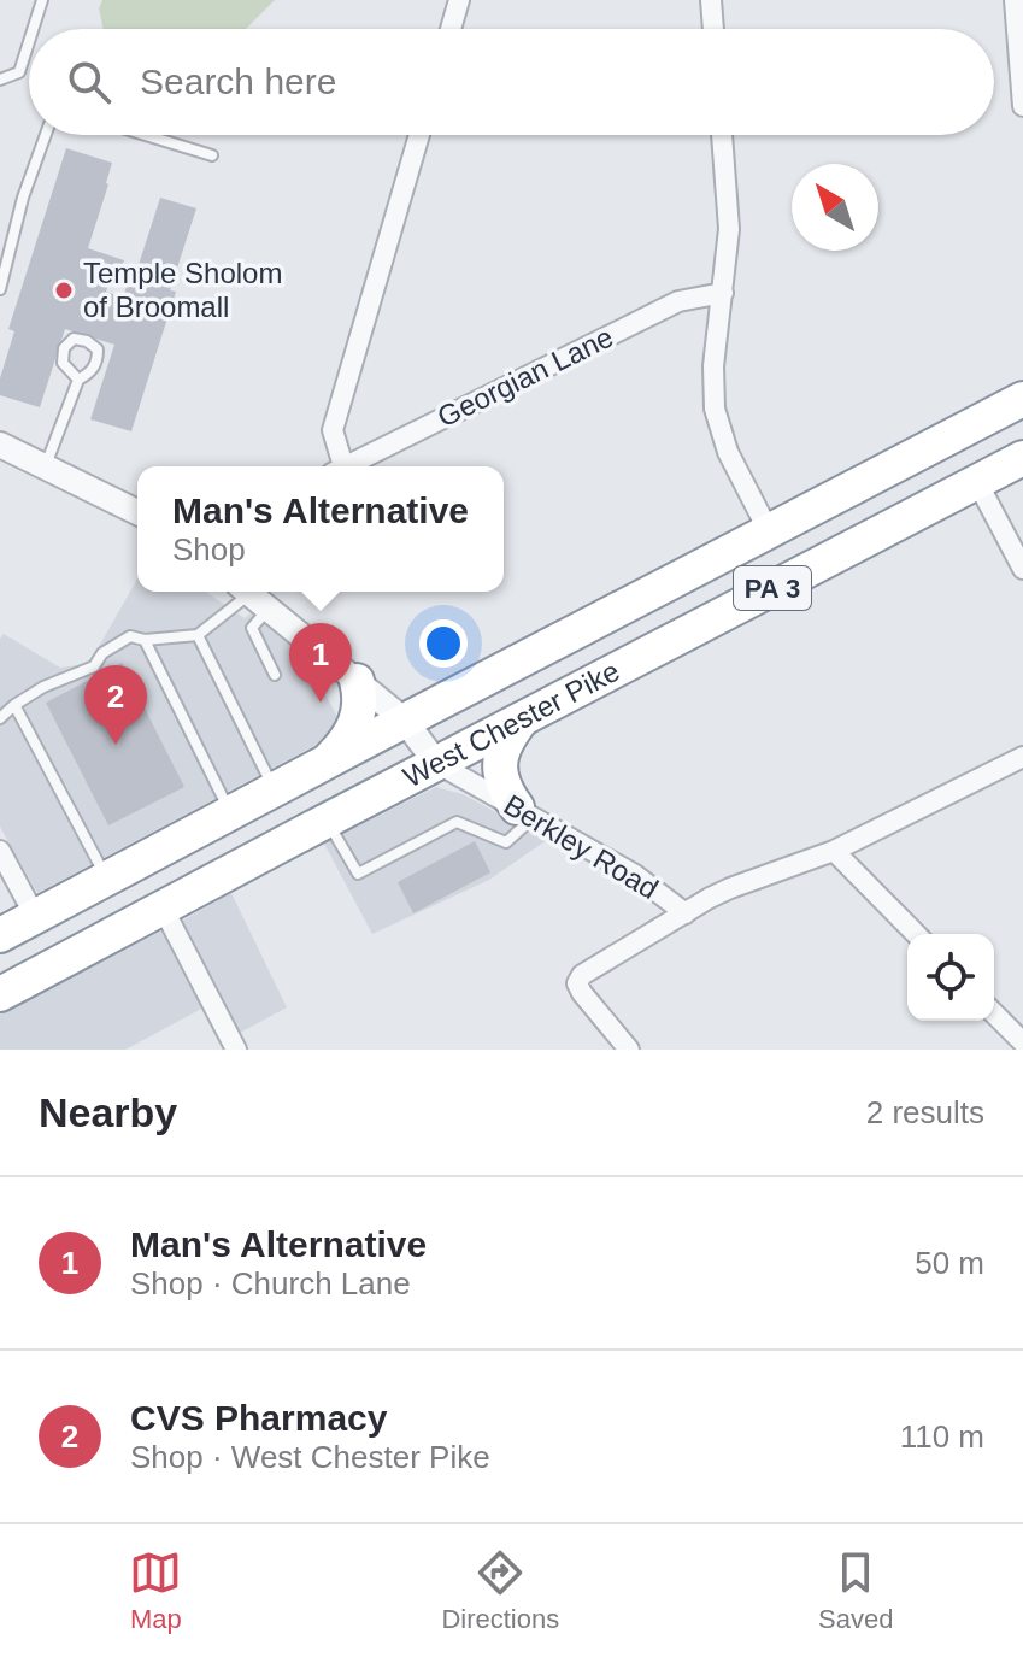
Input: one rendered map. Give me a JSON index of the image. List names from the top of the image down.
{
  "streets": {
    "highway": ["PA 3", "West Chester Pike"],
    "street": ["Georgian Lane", "Berkley Road"]
  },
  "crossings": [
    ["West Chester Pike", "Berkley Road"]
  ],
  "places": ["Temple Sholom of Broomall"],
  "north": "top left",
  "page": {
    "search": "Search here",
    "popup": ["Man's Alternative", "Shop"],
    "pins": ["1", "2"],
    "heading": ["Nearby", "2 results"],
    "list": [
      {
        "mark": "1",
        "name": "Man's Alternative",
        "note": "Shop · Church Lane",
        "value": "50 m"
      },
      {
        "mark": "2",
        "name": "CVS Pharmacy",
        "note": "Shop · West Chester Pike",
        "value": "110 m"
      }
    ],
    "nav": ["Map", "Directions", "Saved"]
  }
}
